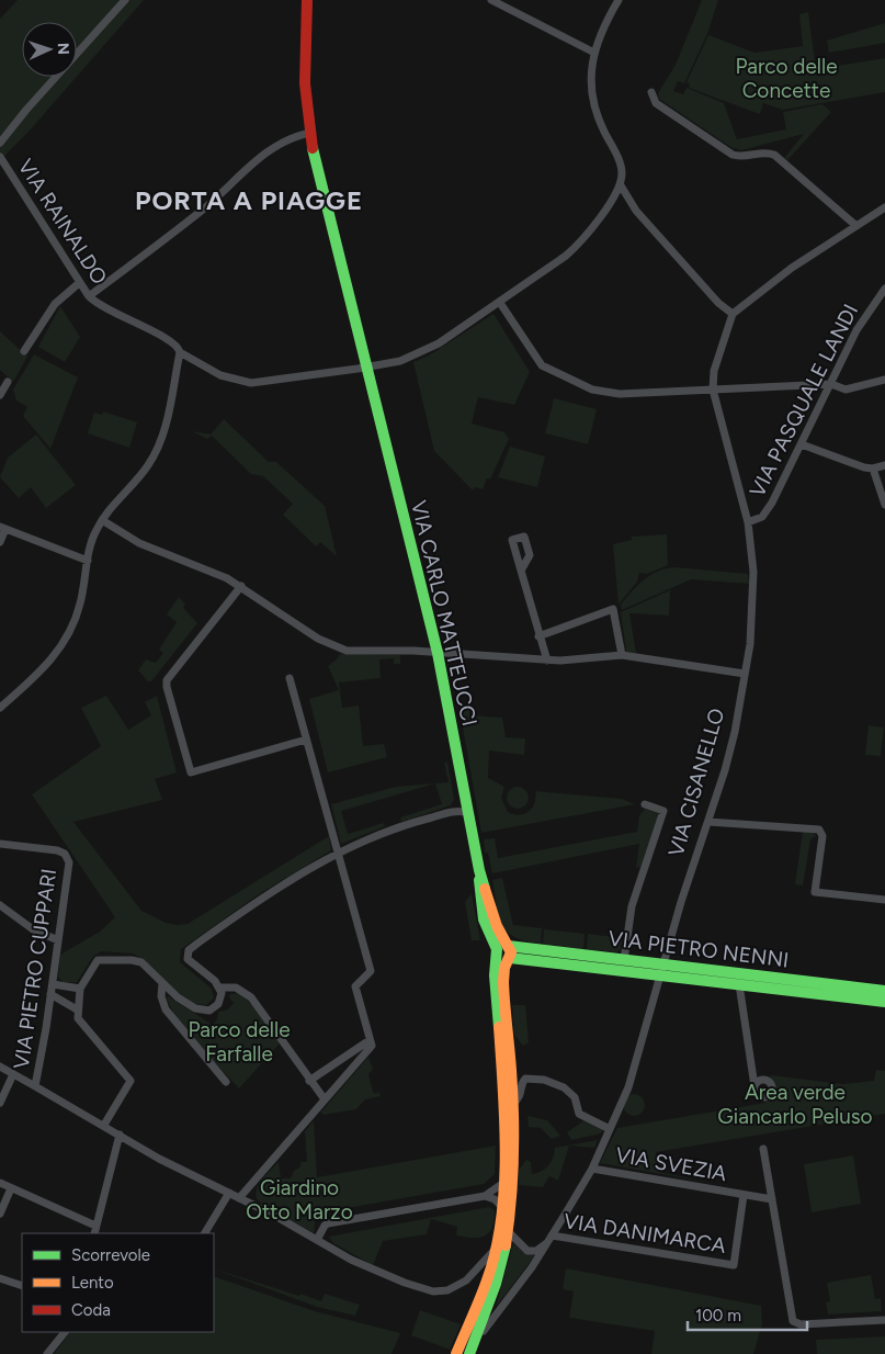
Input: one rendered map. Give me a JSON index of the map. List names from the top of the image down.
{
  "streets": {
    "main road": ["VIA CARLO MATTEUCCI", "VIA CISANELLO", "VIA PIETRO NENNI"],
    "street": [
      "VIA RAINALDO",
      "VIA PASQUALE LANDI",
      "VIA PIETRO CUPPARI",
      "VIA SVEZIA",
      "VIA DANIMARCA"
    ]
  },
  "crossings": [
    ["VIA RAINALDO", "VIA CARLO MATTEUCCI"],
    ["VIA PASQUALE LANDI", "VIA CISANELLO"],
    ["VIA CARLO MATTEUCCI", "VIA CISANELLO"],
    ["VIA CARLO MATTEUCCI", "VIA PIETRO NENNI"],
    ["VIA CISANELLO", "VIA PIETRO NENNI"],
    ["VIA CISANELLO", "VIA SVEZIA"],
    ["VIA CISANELLO", "VIA DANIMARCA"],
    ["VIA SVEZIA", "VIA DANIMARCA"]
  ],
  "districts": ["PORTA A PIAGGE"],
  "parks": [
    "Parco delle Concette",
    "Parco delle Farfalle",
    "Area verde Giancarlo Peluso",
    "Giardino Otto Marzo"
  ],
  "legend": ["Scorrevole", "Lento", "Coda"],
  "scale_bar": "100 m",
  "north": "right"
}
